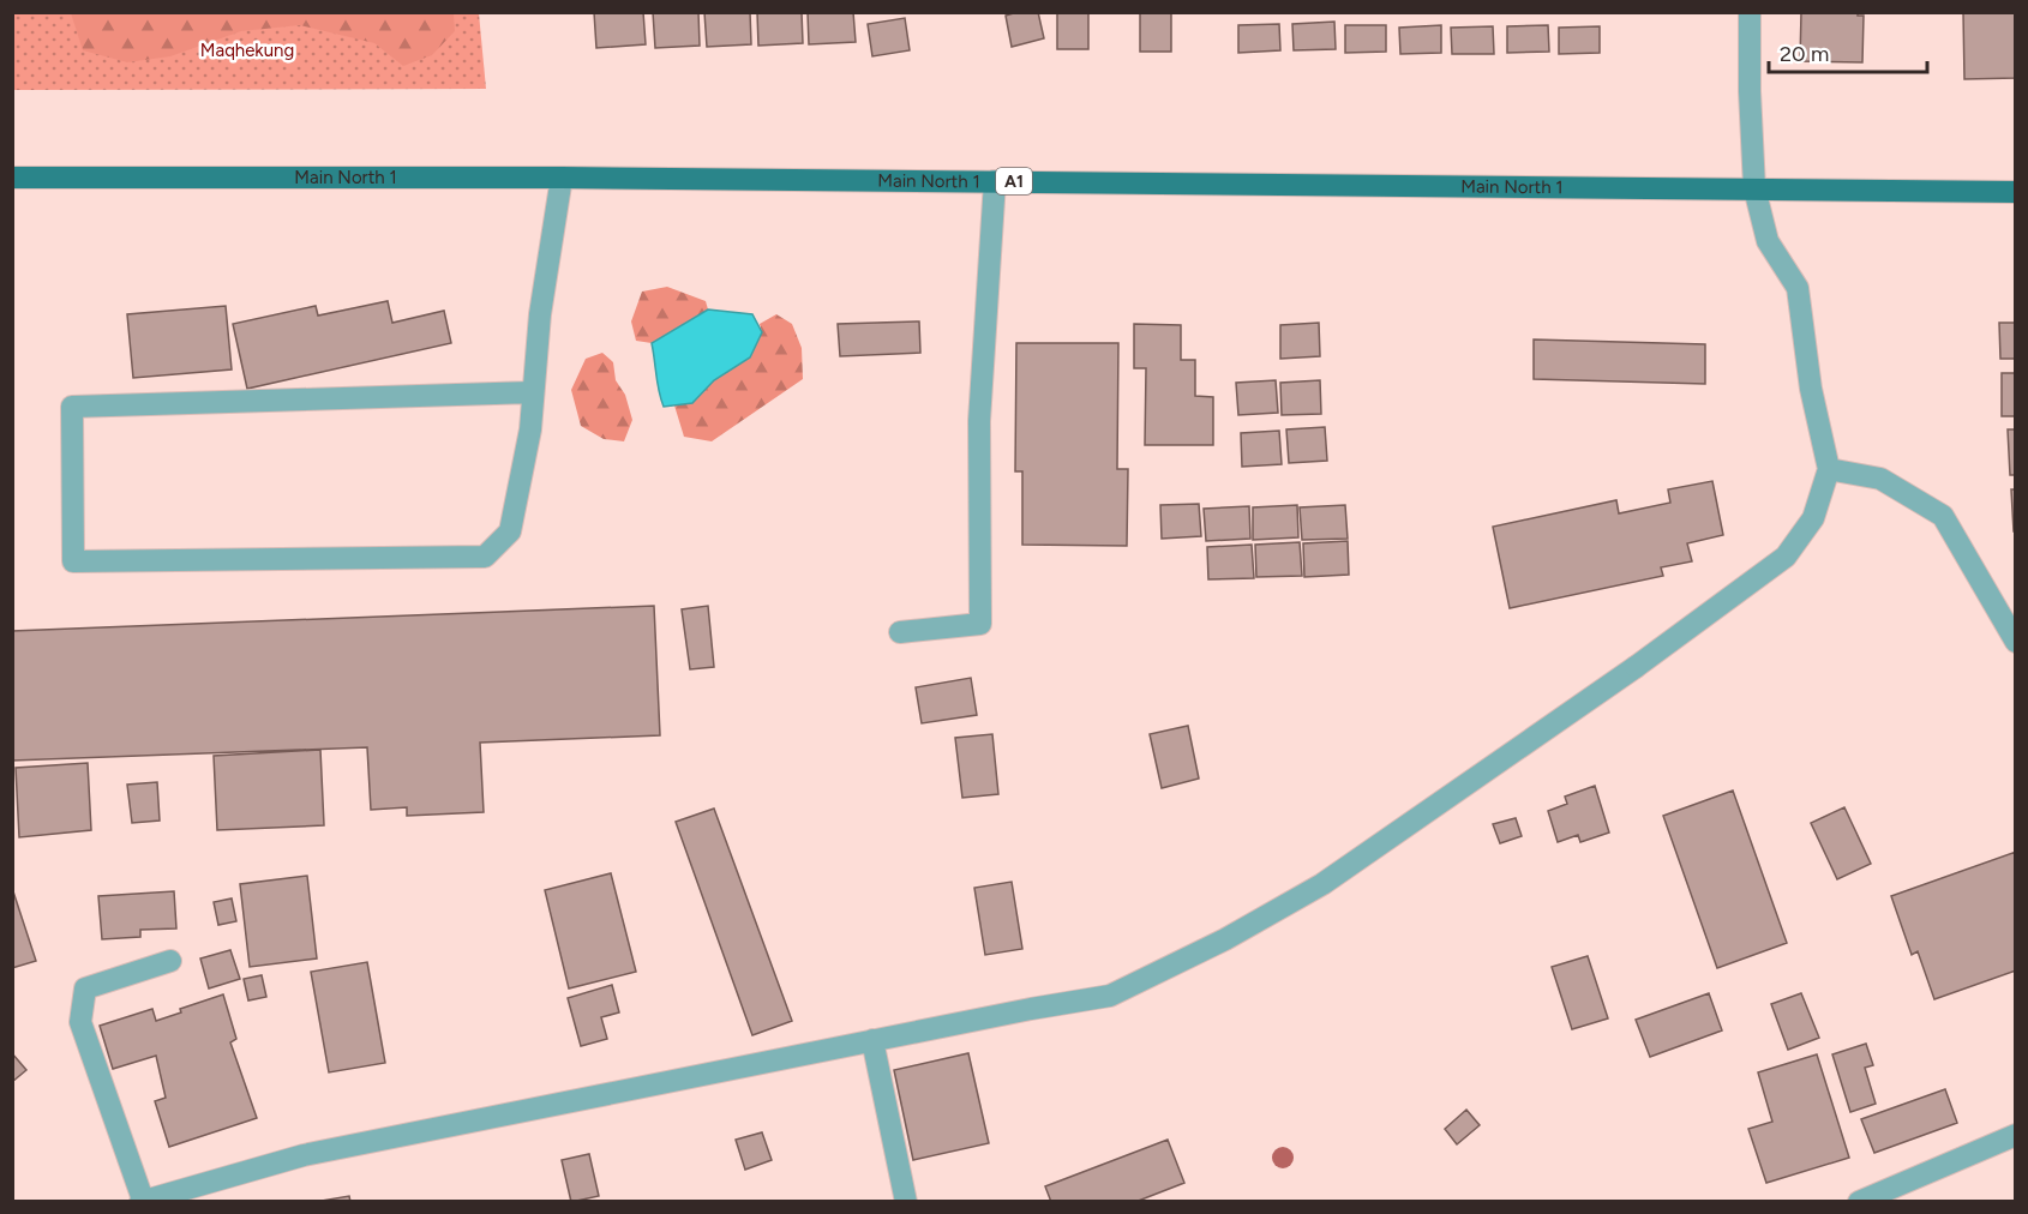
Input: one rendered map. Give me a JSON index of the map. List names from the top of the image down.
{
  "streets": {
    "main road": ["Main North 1", "A1"]
  },
  "parks": ["Maqhekung"],
  "scale_bar": "20 m"
}
